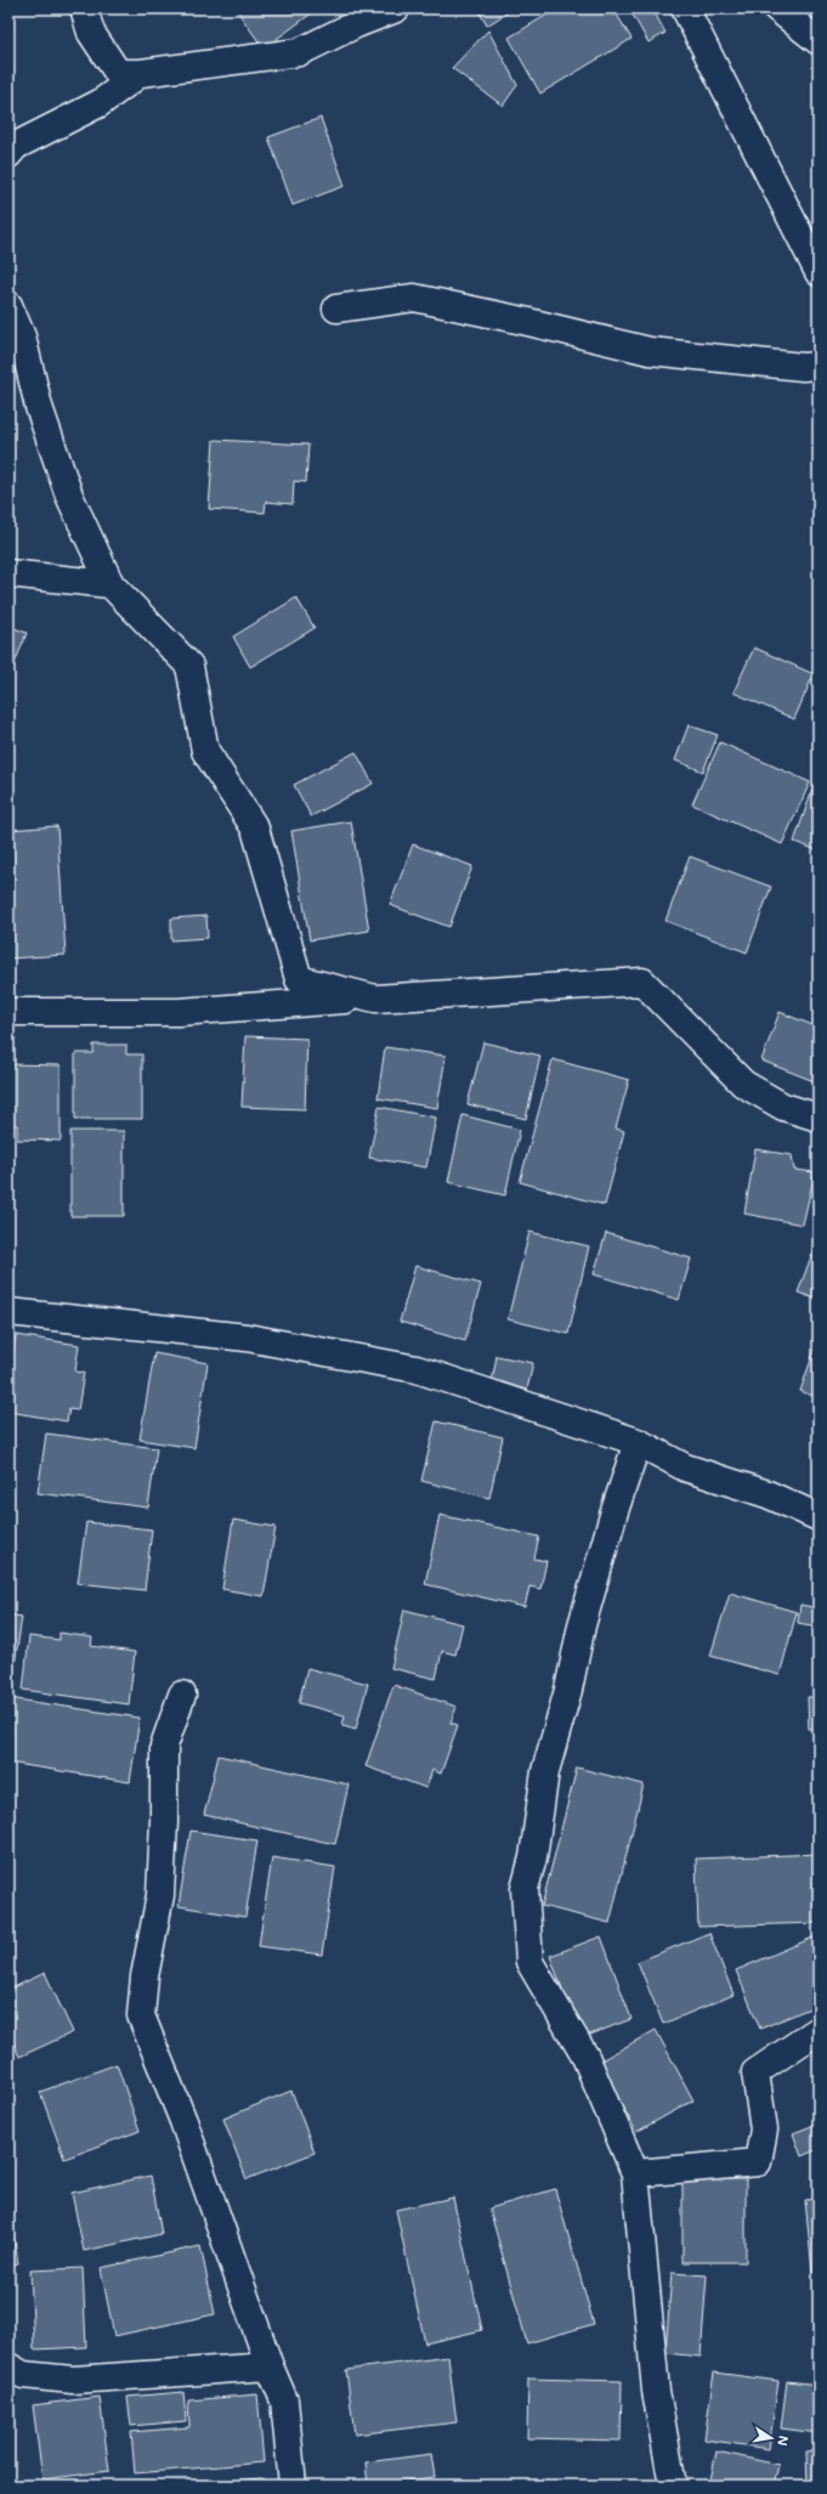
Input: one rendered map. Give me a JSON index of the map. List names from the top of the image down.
{
  "north": "right"
}
